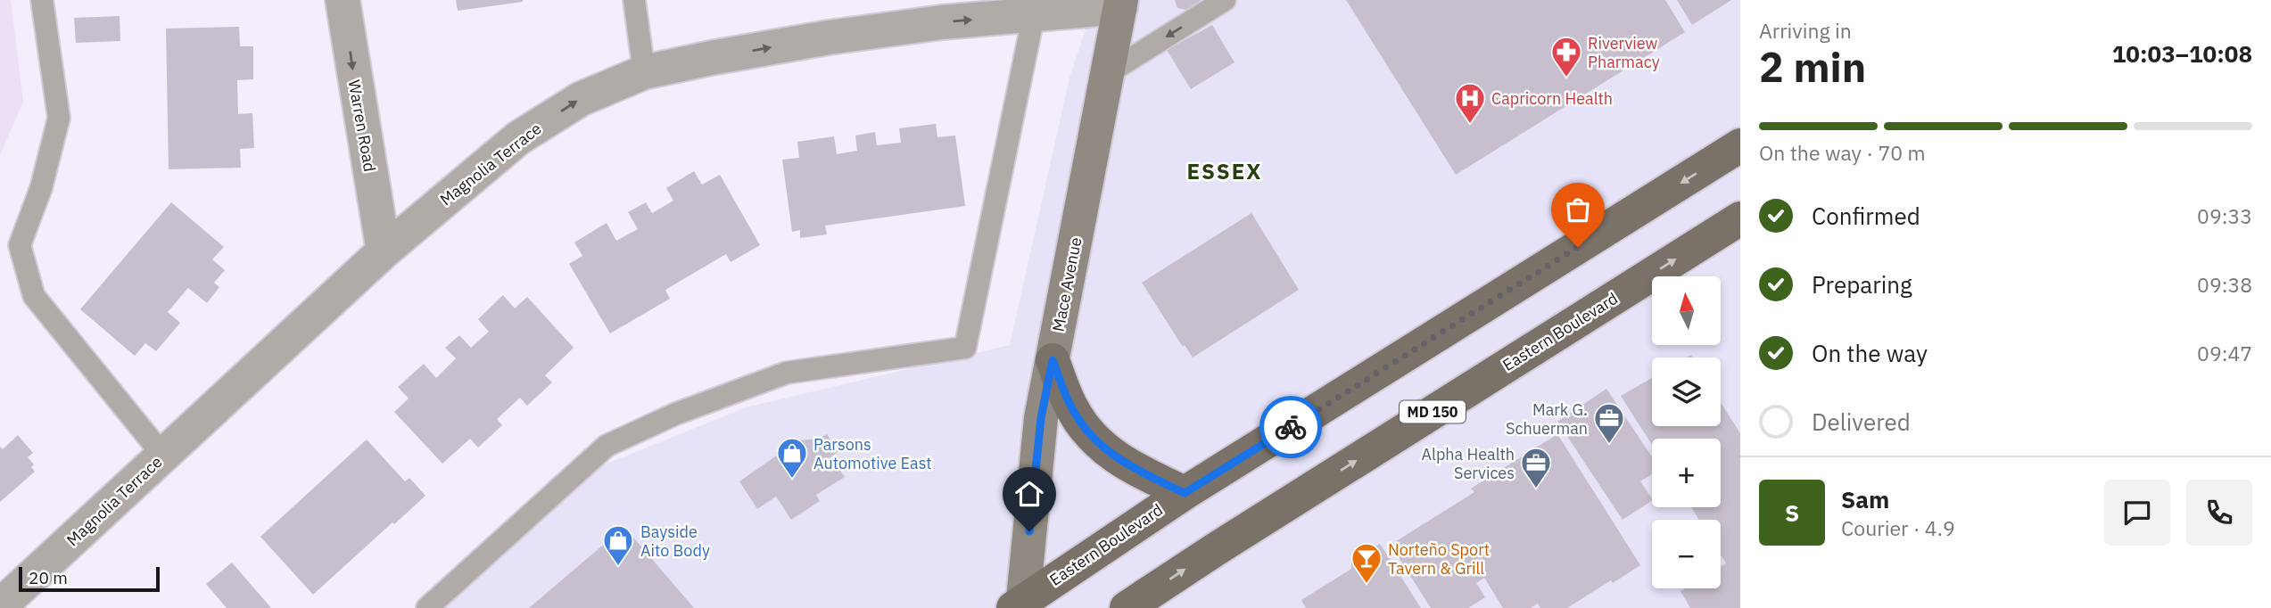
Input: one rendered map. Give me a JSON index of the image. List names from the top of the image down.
{
  "streets": {
    "main road": ["Mace Avenue", "Eastern Boulevard", "MD 150"],
    "street": ["Warren Road", "Magnolia Terrace"]
  },
  "crossings": [
    ["Warren Road", "Magnolia Terrace"],
    ["Magnolia Terrace", "Mace Avenue"],
    ["Mace Avenue", "Eastern Boulevard"]
  ],
  "one_way": ["Warren Road", "Magnolia Terrace"],
  "districts": ["ESSEX"],
  "places": {
    "pharmacy": ["Riverview Pharmacy"],
    "hospital": ["Capricorn Health"],
    "office": ["Mark G. Schuerman", "Alpha Health Services"],
    "shop": ["Parsons Automotive East", "Bayside Aito Body"],
    "bar": ["Norteño Sport Tavern & Grill"]
  },
  "scale_bar": "20 m",
  "north": "top",
  "page": {
    "heading": ["2 min", "Arriving in", "10:03–10:08"],
    "panel": ["Sam", "Courier · 4.9"],
    "bar": "On the way · 70 m",
    "list": [
      ["Confirmed", "09:33"],
      ["Preparing", "09:38"],
      ["On the way", "09:47"],
      "Delivered"
    ],
    "map_buttons": ["+", "−"],
    "round": "S",
    "scale": "20 m"
  }
}
